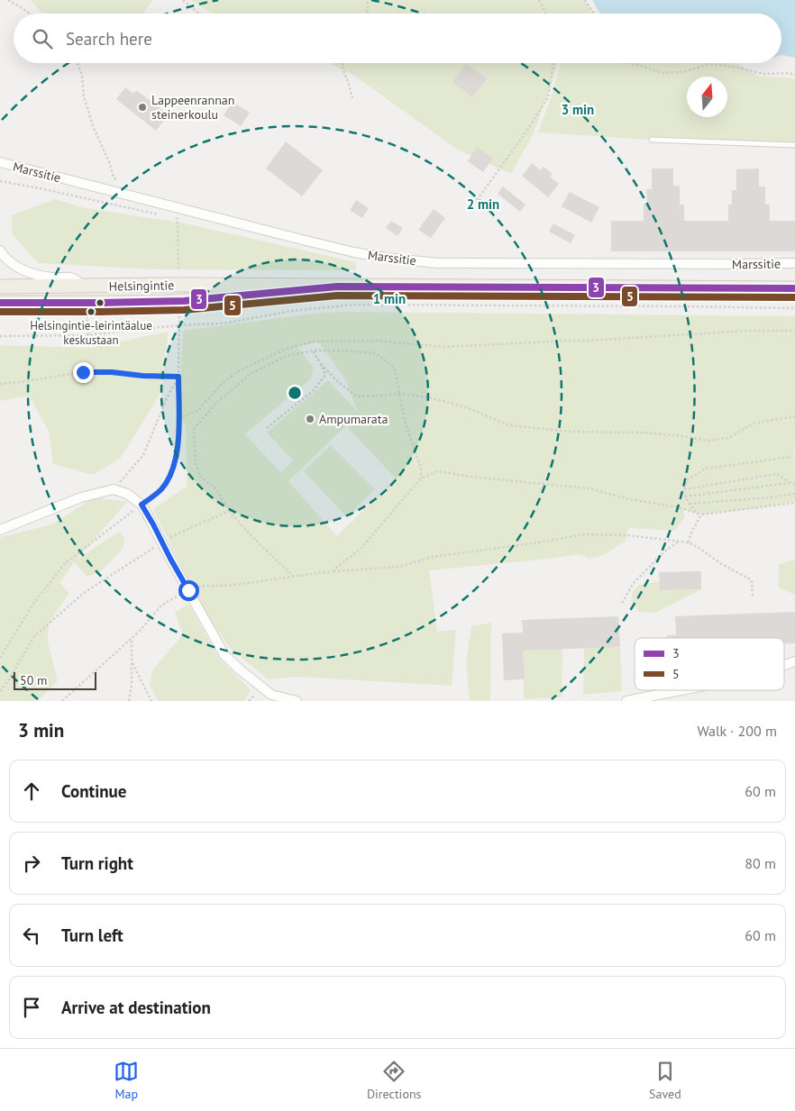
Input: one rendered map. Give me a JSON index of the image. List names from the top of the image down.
{
  "streets": {
    "main road": ["Helsingintie"],
    "street": ["Marssitie"]
  },
  "places": ["Lappeenrannan steinerkoulu", "Helsingintie-leirintäalue keskustaan", "Ampumarata"],
  "lines": ["transit line 3", "transit line 5"],
  "legend": ["3", "5"],
  "scale_bar": "50 m",
  "north": "top",
  "page": {
    "search": "Search here",
    "scale": "50 m",
    "heading": ["3 min", "Walk · 200 m"],
    "list": [
      ["Continue", "60 m"],
      ["Turn right", "80 m"],
      ["Turn left", "60 m"],
      "Arrive at destination"
    ],
    "nav": ["Map", "Directions", "Saved"]
  },
  "rings": ["3 min", "2 min", "1 min"]
}
